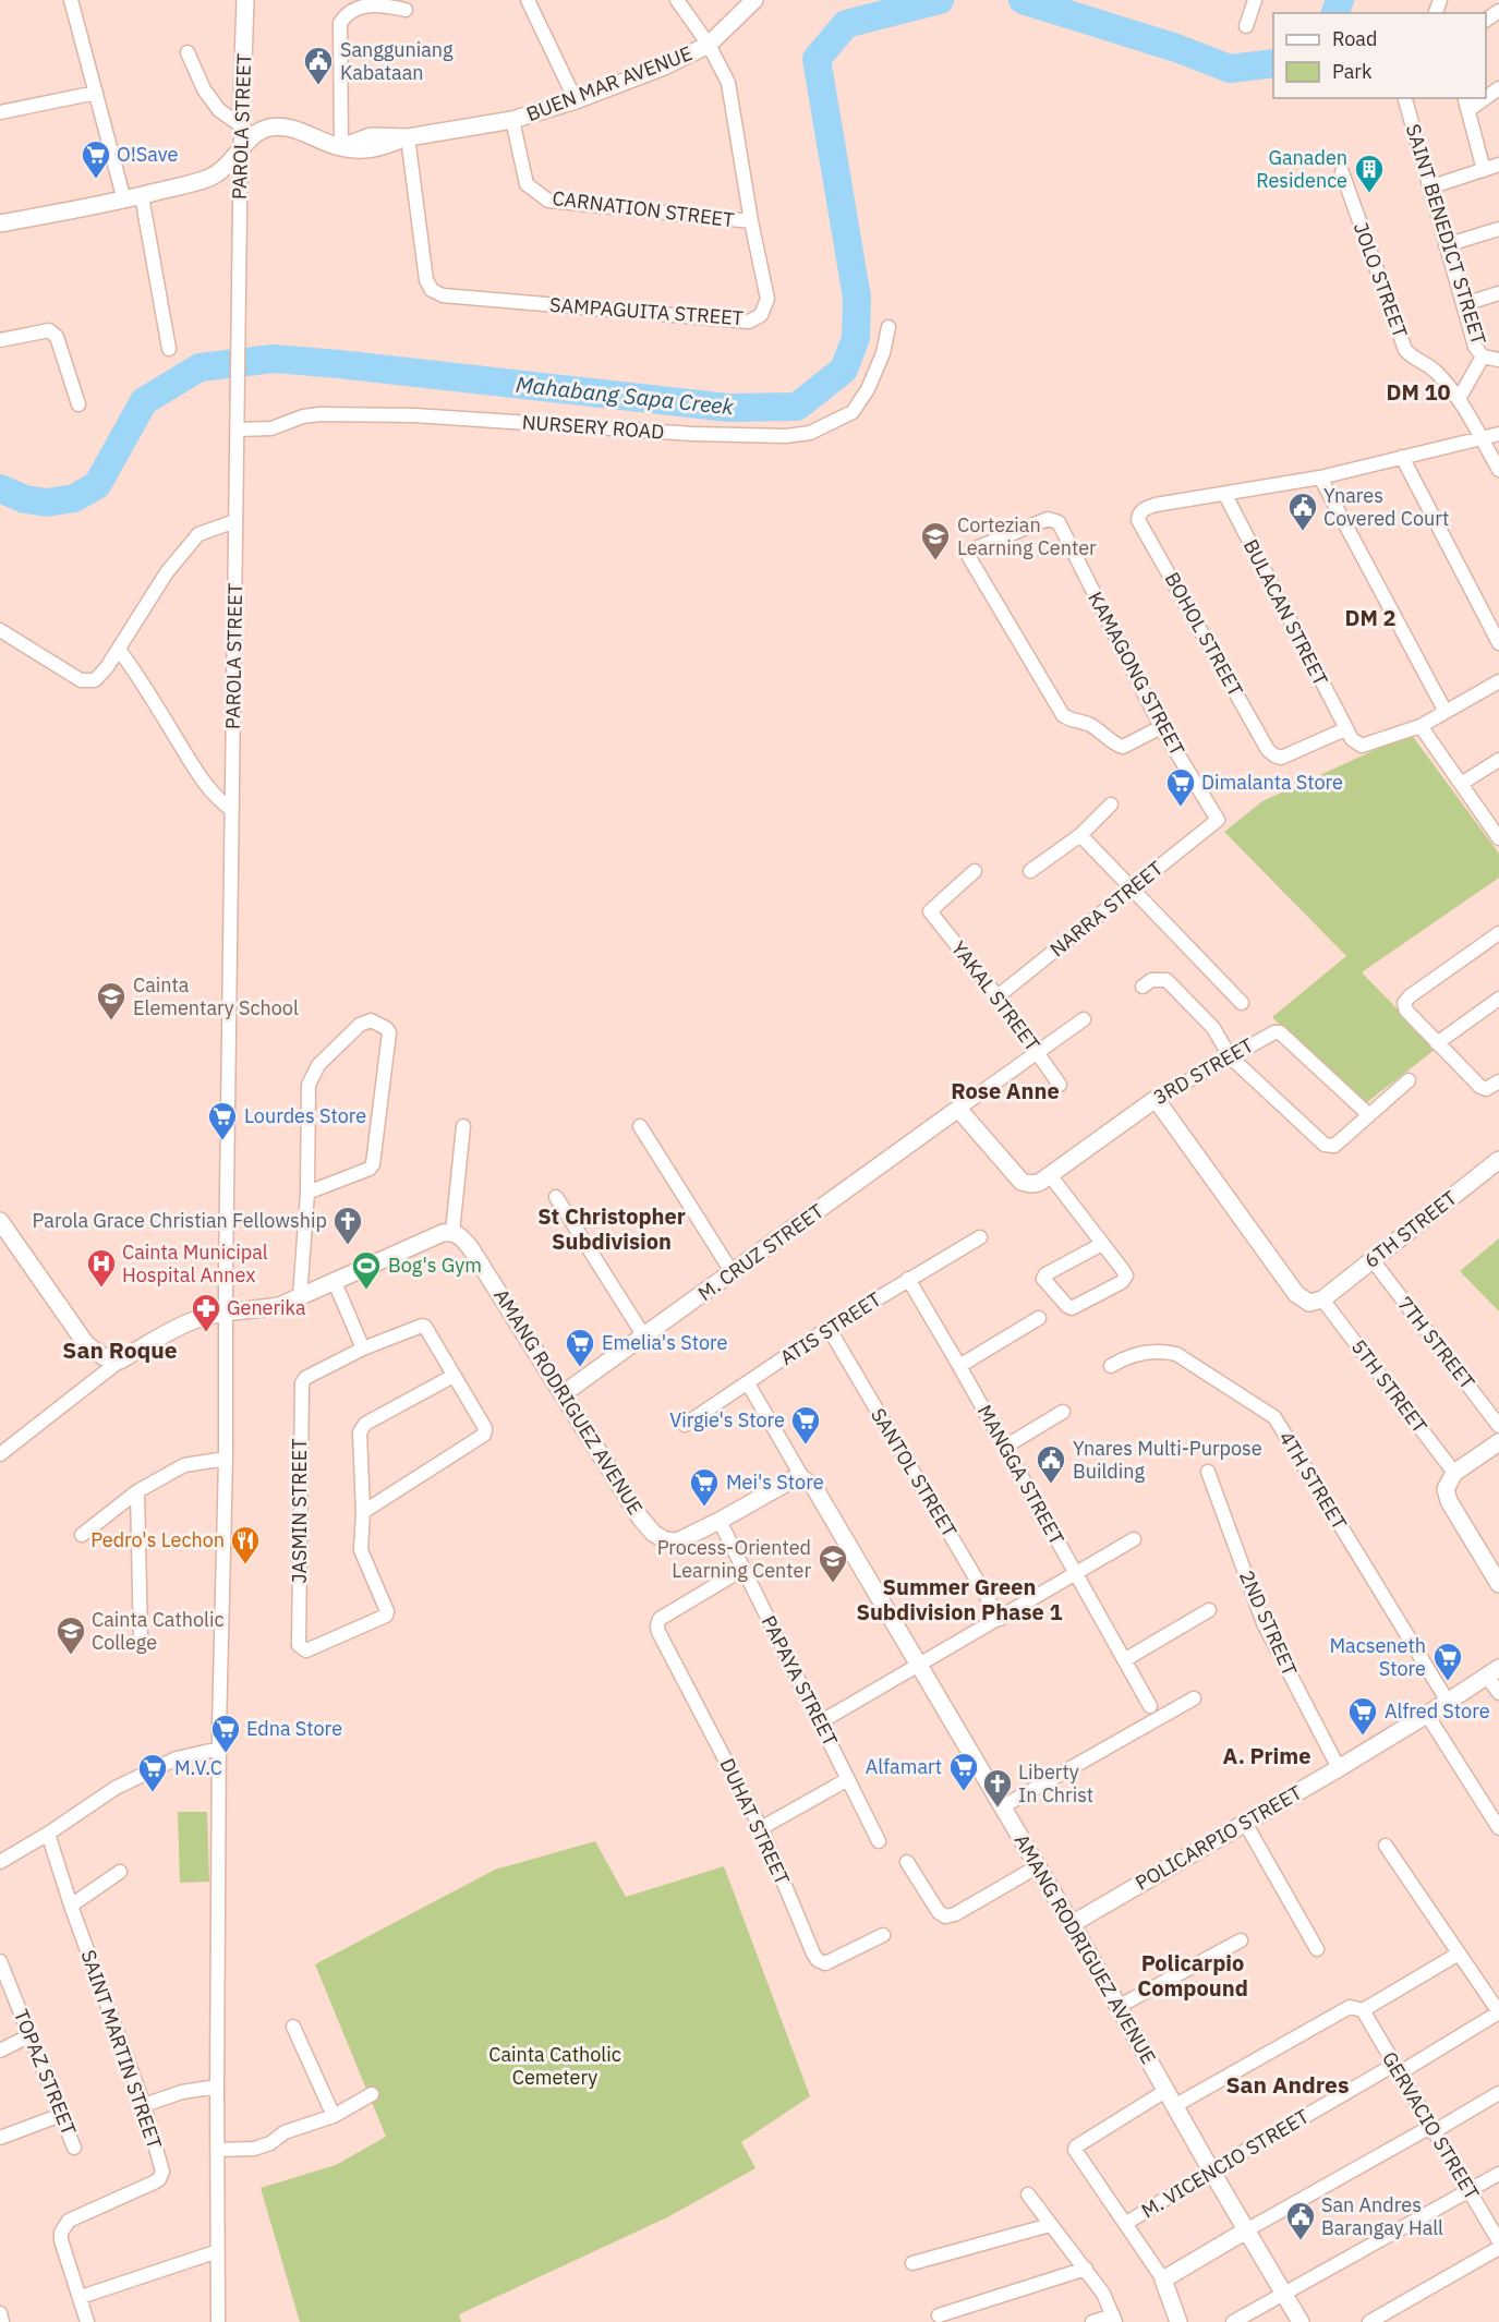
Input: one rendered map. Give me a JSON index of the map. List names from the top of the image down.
{
  "streets": {
    "street": [
      "BUEN MAR AVENUE",
      "PAROLA STREET",
      "CARNATION STREET",
      "SAINT BENEDICT STREET",
      "JOLO STREET",
      "SAMPAGUITA STREET",
      "NURSERY ROAD",
      "BULACAN STREET",
      "BOHOL STREET",
      "KAMAGONG STREET",
      "NARRA STREET",
      "YAKAL STREET",
      "3RD STREET",
      "6TH STREET",
      "M. CRUZ STREET",
      "ATIS STREET",
      "7TH STREET",
      "5TH STREET",
      "AMANG RODRIGUEZ AVENUE",
      "SANTOL STREET",
      "MANGGA STREET",
      "4TH STREET",
      "JASMIN STREET",
      "2ND STREET",
      "PAPAYA STREET",
      "DUHAT STREET",
      "POLICARPIO STREET",
      "SAINT MARTIN STREET",
      "TOPAZ STREET",
      "GERVACIO STREET",
      "M. VICENCIO STREET"
    ]
  },
  "crossings": [
    ["BUEN MAR AVENUE", "PAROLA STREET"],
    ["BUEN MAR AVENUE", "CARNATION STREET"],
    ["BUEN MAR AVENUE", "SAMPAGUITA STREET"],
    ["PAROLA STREET", "NURSERY ROAD"],
    ["CARNATION STREET", "SAMPAGUITA STREET"],
    ["BULACAN STREET", "BOHOL STREET"],
    ["KAMAGONG STREET", "NARRA STREET"],
    ["NARRA STREET", "YAKAL STREET"],
    ["3RD STREET", "M. CRUZ STREET"],
    ["6TH STREET", "7TH STREET"],
    ["6TH STREET", "5TH STREET"],
    ["M. CRUZ STREET", "AMANG RODRIGUEZ AVENUE"],
    ["ATIS STREET", "AMANG RODRIGUEZ AVENUE"],
    ["ATIS STREET", "SANTOL STREET"],
    ["ATIS STREET", "MANGGA STREET"],
    ["AMANG RODRIGUEZ AVENUE", "PAPAYA STREET"],
    ["AMANG RODRIGUEZ AVENUE", "POLICARPIO STREET"],
    ["AMANG RODRIGUEZ AVENUE", "M. VICENCIO STREET"],
    ["4TH STREET", "POLICARPIO STREET"],
    ["2ND STREET", "POLICARPIO STREET"],
    ["PAPAYA STREET", "DUHAT STREET"],
    ["GERVACIO STREET", "M. VICENCIO STREET"]
  ],
  "districts": [
    "DM 10",
    "DM 2",
    "Rose Anne",
    "St Christopher Subdivision",
    "San Roque",
    "Summer Green Subdivision Phase 1",
    "A. Prime",
    "Policarpio Compound",
    "San Andres"
  ],
  "water": ["Mahabang Sapa Creek"],
  "parks": ["Cainta Catholic Cemetery"],
  "places": {
    "public building": [
      "Sangguniang Kabataan",
      "Ynares Covered Court",
      "Ynares Multi-Purpose Building",
      "San Andres Barangay Hall"
    ],
    "supermarket": [
      "O!Save",
      "Dimalanta Store",
      "Lourdes Store",
      "Emelia's Store",
      "Virgie's Store",
      "Mei's Store",
      "Macseneth Store",
      "Alfred Store",
      "Edna Store",
      "Alfamart",
      "M.V.C"
    ],
    "building": ["Ganaden Residence"],
    "school or university": [
      "Cortezian Learning Center",
      "Cainta Elementary School",
      "Process-Oriented Learning Center",
      "Cainta Catholic College"
    ],
    "church": ["Parola Grace Christian Fellowship", "Liberty In Christ"],
    "hospital": ["Cainta Municipal Hospital Annex"],
    "sports": ["Bog's Gym"],
    "pharmacy": ["Generika"],
    "restaurant": ["Pedro's Lechon"]
  },
  "legend": ["Road", "Park"]
}
